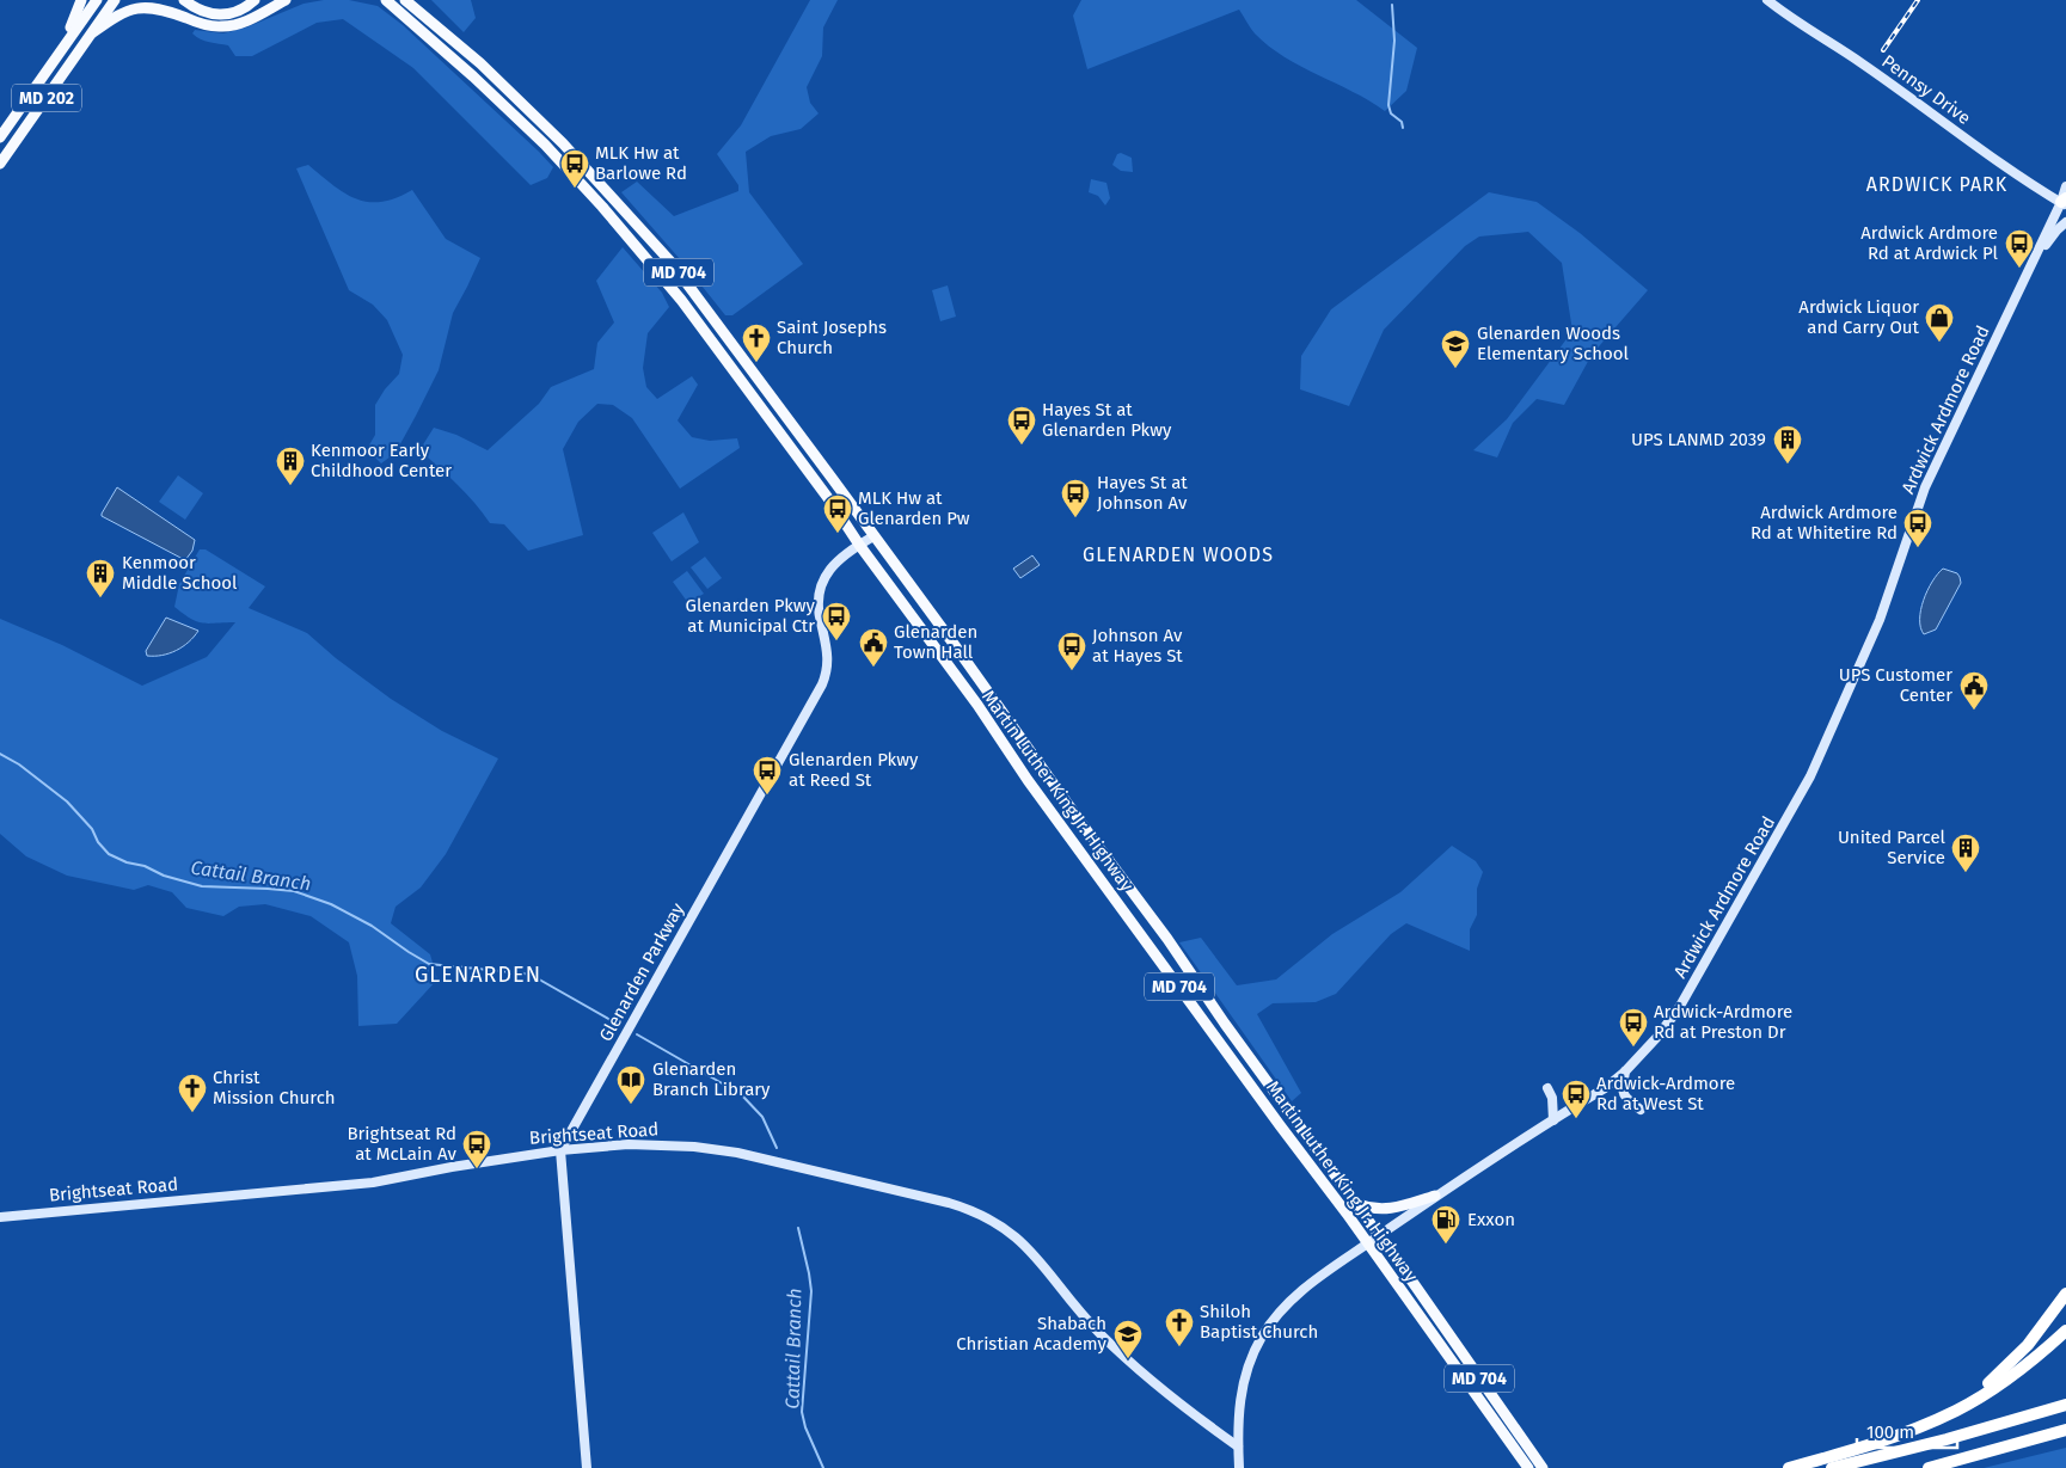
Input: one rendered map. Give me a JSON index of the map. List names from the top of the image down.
{
  "streets": {
    "main road": ["MD 202", "MD 704", "Martin Luther King Jr. Highway"],
    "street": [
      "Pennsy Drive",
      "Ardwick Ardmore Road",
      "Glenarden Parkway",
      "Brightseat Road"
    ]
  },
  "crossings": [
    ["Pennsy Drive", "Ardwick Ardmore Road"],
    ["Ardwick Ardmore Road", "Martin Luther King Jr. Highway"],
    ["Ardwick Ardmore Road", "Brightseat Road"],
    ["Martin Luther King Jr. Highway", "Glenarden Parkway"],
    ["Glenarden Parkway", "Brightseat Road"]
  ],
  "districts": ["ARDWICK PARK", "GLENARDEN WOODS", "GLENARDEN"],
  "water": ["Cattail Branch"],
  "places": {
    "bus stop": [
      "MLK Hw at Barlowe Rd",
      "Ardwick Ardmore Rd at Ardwick Pl",
      "Hayes St at Glenarden Pkwy",
      "Hayes St at Johnson Av",
      "MLK Hw at Glenarden Pw",
      "Ardwick Ardmore Rd at Whitetire Rd",
      "Glenarden Pkwy at Municipal Ctr",
      "Johnson Av at Hayes St",
      "Glenarden Pkwy at Reed St",
      "Ardwick-Ardmore Rd at Preston Dr",
      "Ardwick-Ardmore Rd at West St",
      "Brightseat Rd at McLain Av"
    ],
    "shop": ["Ardwick Liquor and Carry Out"],
    "church": ["Saint Josephs Church", "Christ Mission Church", "Shiloh Baptist Church"],
    "school or university": ["Glenarden Woods Elementary School", "Shabach Christian Academy"],
    "building": [
      "UPS LANMD 2039",
      "Kenmoor Early Childhood Center",
      "Kenmoor Middle School",
      "United Parcel Service"
    ],
    "public building": ["Glenarden Town Hall", "UPS Customer Center"],
    "library": ["Glenarden Branch Library"],
    "fuel station": ["Exxon"]
  },
  "scale_bar": "100 m"
}
